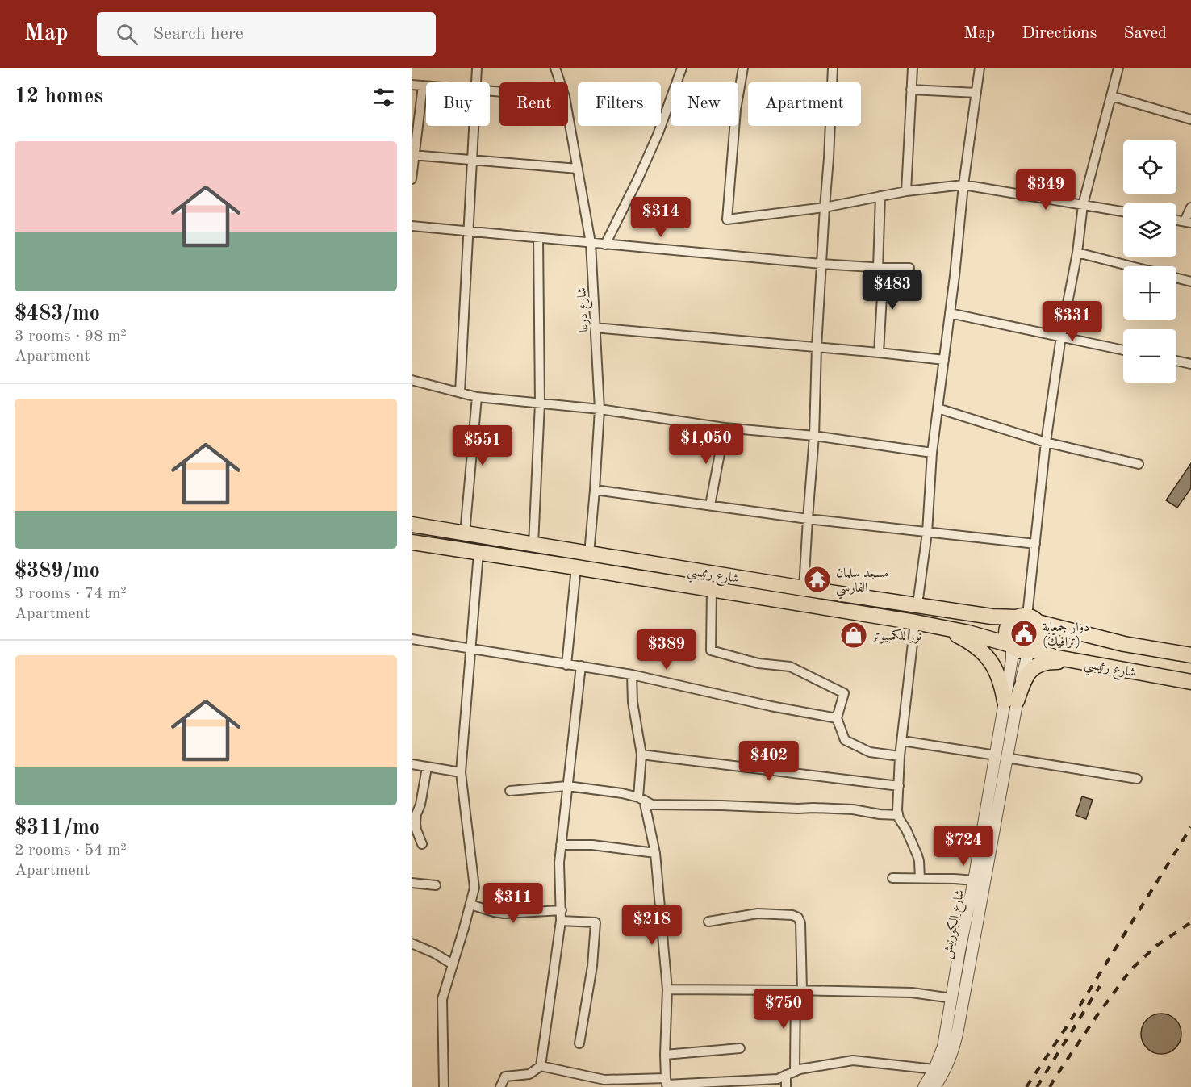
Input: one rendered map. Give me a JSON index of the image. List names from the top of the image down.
{
  "streets": {
    "highway": ["شارع رئيسي"],
    "street": ["شارع درعا", "شارع الكورنيش"]
  },
  "crossings": [
    ["شارع درعا", "شارع رئيسي"],
    ["شارع رئيسي", "شارع الكورنيش"]
  ],
  "places": {
    "temple": ["مسجد سلمان الفارسي"],
    "public building": ["دوار جمعاية (ترافيك)"],
    "shop": ["نور للكمبيوتر"]
  },
  "page": {
    "header": "Map",
    "search": "Search here",
    "nav": ["Map", "Directions", "Saved"],
    "heading": "12 homes",
    "chip": [
      "Buy",
      "Rent",
      "Filters",
      "New",
      "Apartment"
    ],
    "list": [
      {
        "name": "$483/mo",
        "note": "3 rooms · 98 m² · Apartment"
      },
      {
        "name": "$389/mo",
        "note": "3 rooms · 74 m² · Apartment"
      },
      {
        "name": "$311/mo",
        "note": "2 rooms · 54 m² · Apartment"
      }
    ],
    "map_buttons": ["+", "−"],
    "price": [
      "$349",
      "$314",
      "$483",
      "$331",
      "$1,050",
      "$551",
      "$389",
      "$402",
      "$724",
      "$311",
      "$218",
      "$750"
    ]
  }
}
